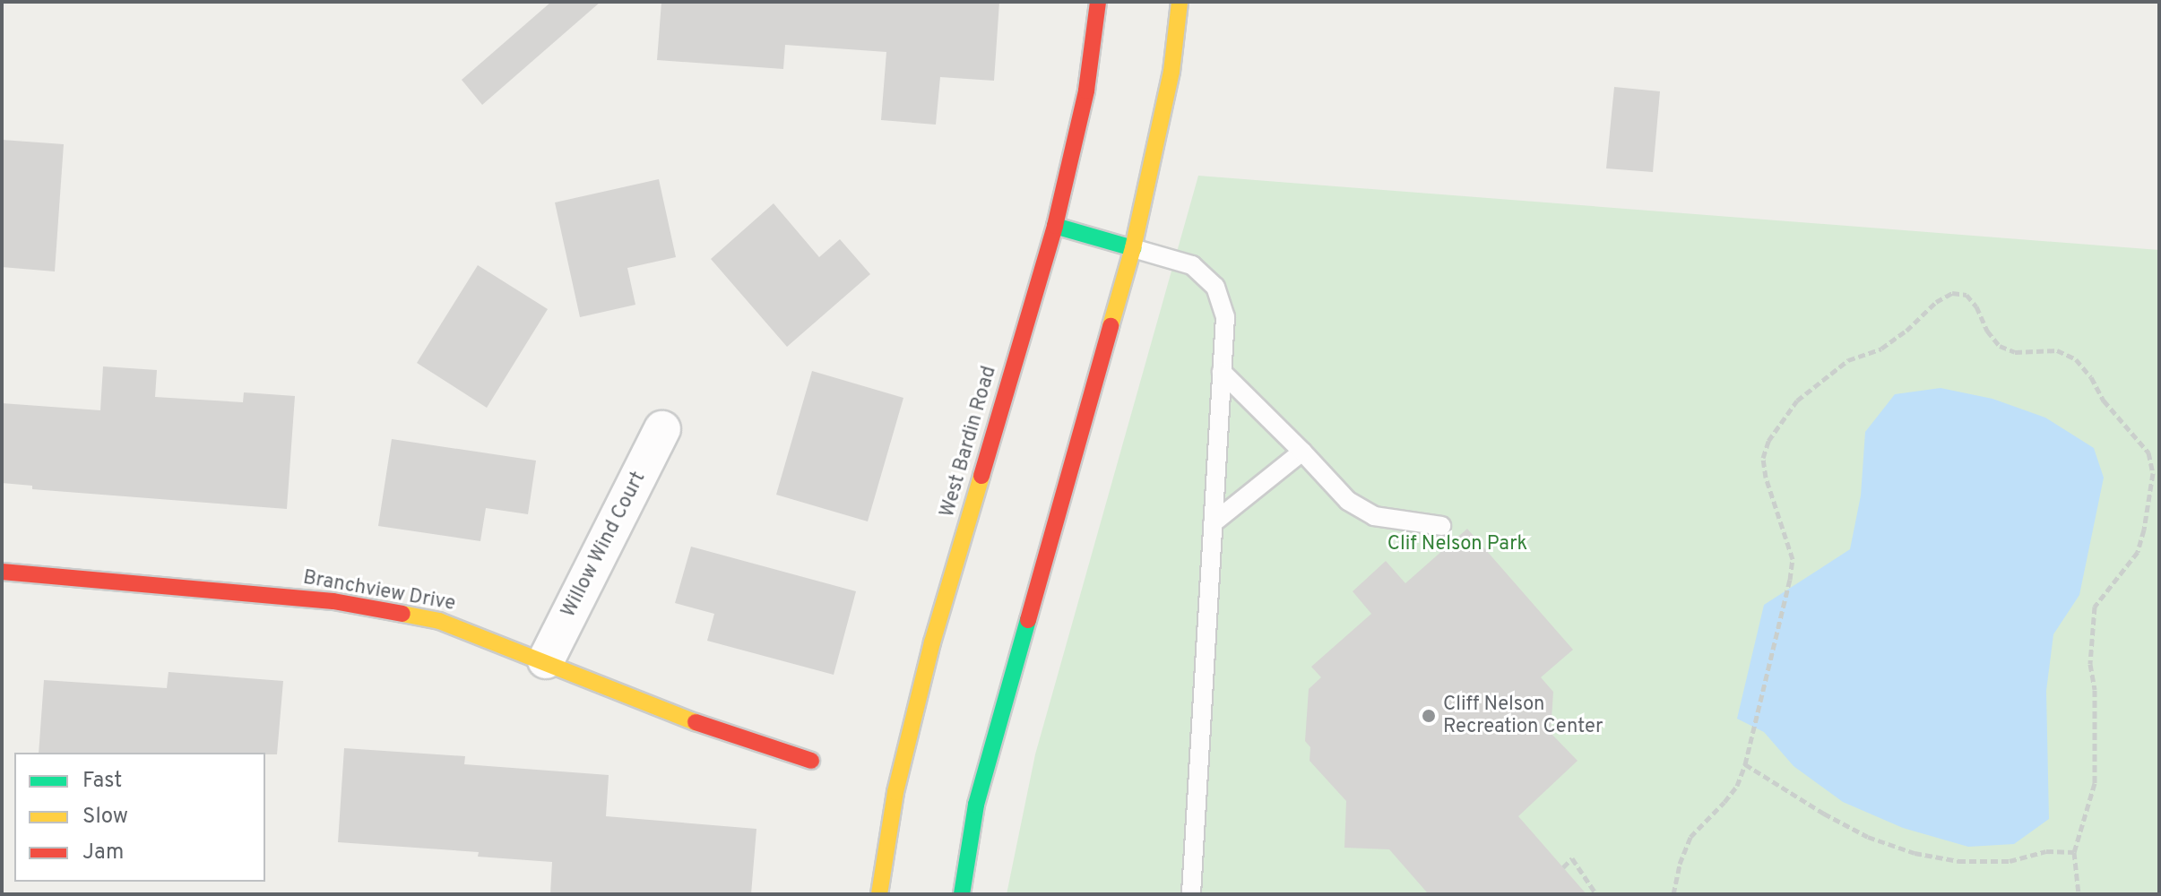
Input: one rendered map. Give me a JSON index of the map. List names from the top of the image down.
{
  "streets": {
    "street": ["West Bardin Road", "Willow Wind Court", "Branchview Drive"]
  },
  "crossings": [
    ["Willow Wind Court", "Branchview Drive"]
  ],
  "parks": ["Clif Nelson Park"],
  "places": ["Cliff Nelson Recreation Center"],
  "legend": ["Fast", "Slow", "Jam"]
}
